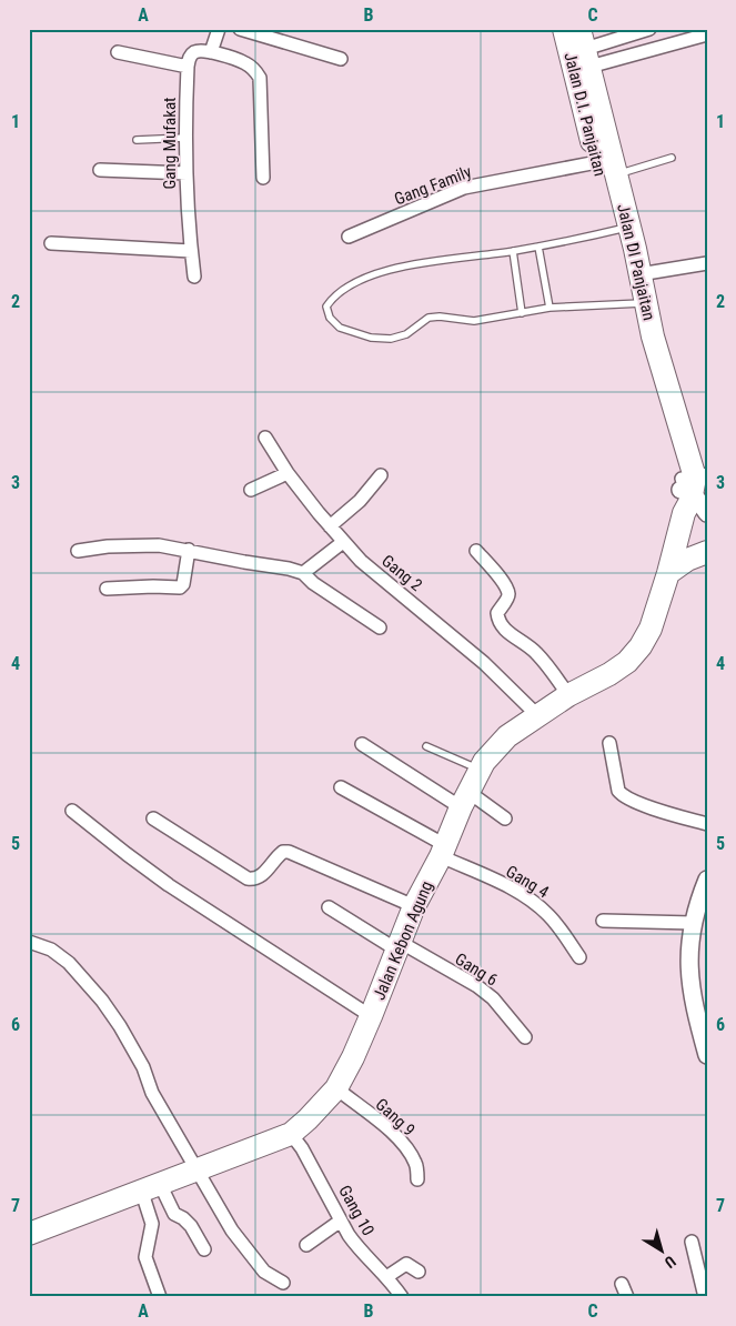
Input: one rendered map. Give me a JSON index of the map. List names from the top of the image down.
{
  "streets": {
    "highway": ["Jalan D.I. Panjaitan", "Jalan DI Panjaitan", "Jalan Kebon Agung"],
    "street": [
      "Gang Mufakat",
      "Gang Family",
      "Gang 2",
      "Gang 4",
      "Gang 6",
      "Gang 9",
      "Gang 10"
    ]
  },
  "crossings": [
    ["Jalan D.I. Panjaitan", "Gang Family"],
    ["Jalan D.I. Panjaitan", "Jalan DI Panjaitan"],
    ["Jalan DI Panjaitan", "Jalan Kebon Agung"],
    ["Gang 2", "Jalan Kebon Agung"],
    ["Gang 4", "Jalan Kebon Agung"],
    ["Jalan Kebon Agung", "Gang 6"],
    ["Jalan Kebon Agung", "Gang 9"],
    ["Jalan Kebon Agung", "Gang 10"]
  ],
  "north": "bottom right",
  "grid": {
    "columns": ["A", "B", "C"],
    "rows": [
      "1",
      "2",
      "3",
      "4",
      "5",
      "6",
      "7"
    ]
  }
}
